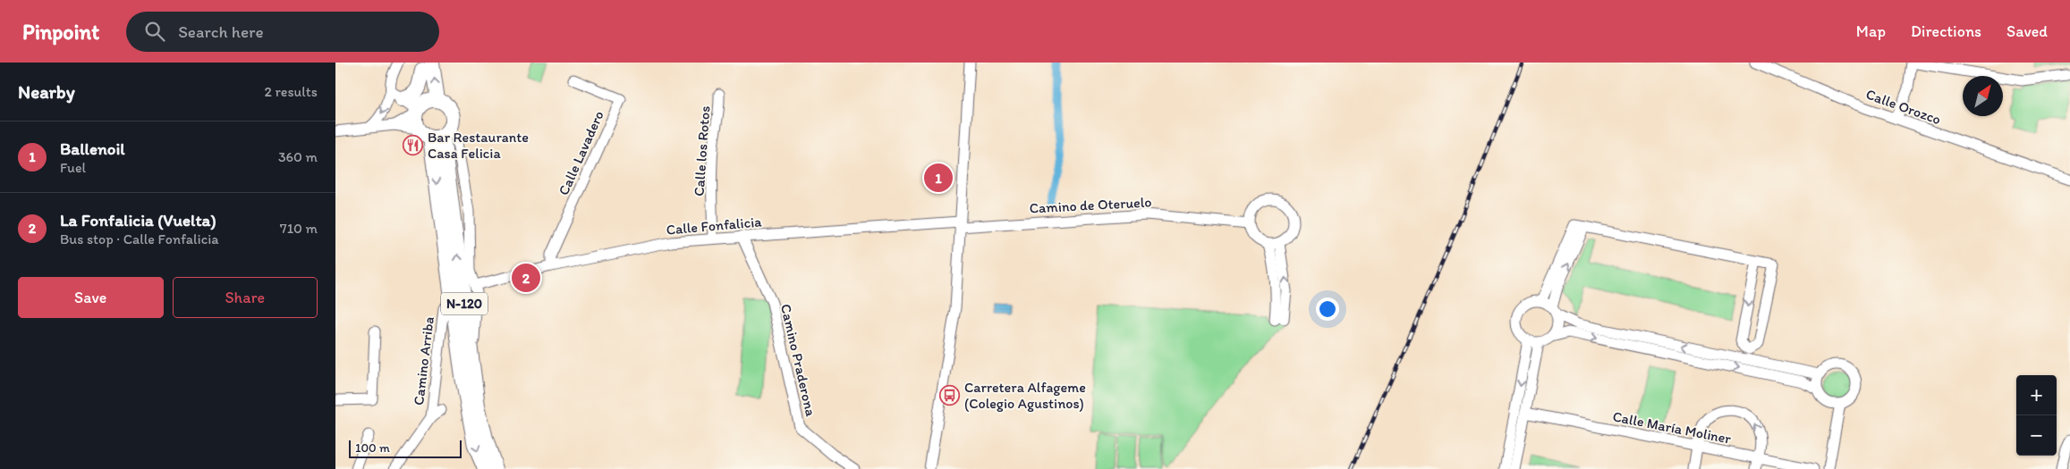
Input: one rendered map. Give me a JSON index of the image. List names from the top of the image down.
{
  "streets": {
    "highway": ["N-120"],
    "street": [
      "Calle Orozco",
      "Calle los Rotos",
      "Calle Lavadero",
      "Camino de Oteruelo",
      "Calle Fonfalicia",
      "Camino Praderona",
      "Camino Arriba",
      "Calle María Moliner"
    ]
  },
  "crossings": [
    ["Calle los Rotos", "Calle Fonfalicia"],
    ["Calle Lavadero", "Calle Fonfalicia"],
    ["Camino de Oteruelo", "Calle Fonfalicia"],
    ["Calle Fonfalicia", "Camino Praderona"]
  ],
  "places": {
    "restaurant": ["Bar Restaurante Casa Felicia"],
    "bus stop": ["Carretera Alfageme (Colegio Agustinos)"]
  },
  "scale_bar": "100 m",
  "north": "top right",
  "page": {
    "header": "Pinpoint",
    "search": "Search here",
    "nav": ["Map", "Directions", "Saved"],
    "heading": ["Nearby", "2 results"],
    "list": [
      {
        "mark": "1",
        "name": "Ballenoil",
        "note": "Fuel",
        "value": "360 m"
      },
      {
        "mark": "2",
        "name": "La Fonfalicia (Vuelta)",
        "note": "Bus stop · Calle Fonfalicia",
        "value": "710 m"
      }
    ],
    "pins": ["1", "2"],
    "buttons": ["Save", "Share"],
    "map_buttons": ["+", "−"],
    "scale": "100 m"
  }
}
